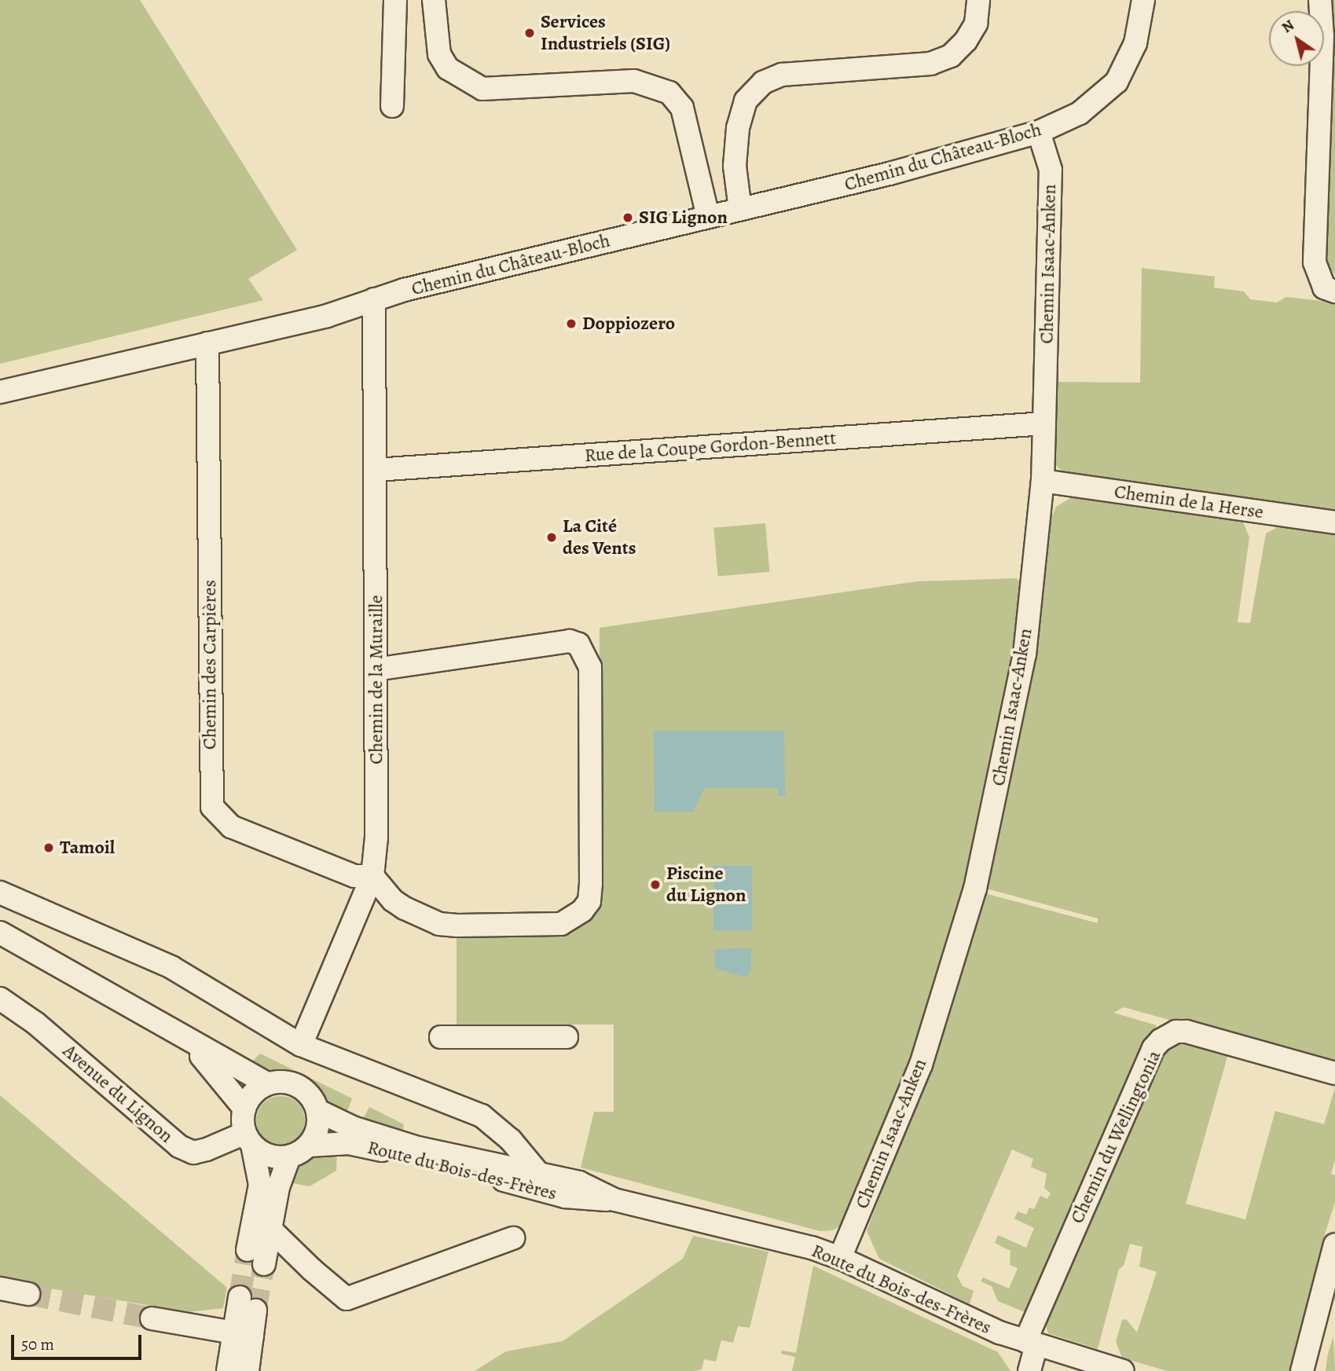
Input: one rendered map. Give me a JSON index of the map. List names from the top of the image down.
{
  "streets": {
    "street": [
      "Chemin du Château-Bloch",
      "Chemin Isaac-Anken",
      "Rue de la Coupe Gordon-Bennett",
      "Chemin de la Herse",
      "Chemin des Carpières",
      "Chemin de la Muraille",
      "Avenue du Lignon",
      "Chemin du Wellingtonia",
      "Route du Bois-des-Frères"
    ]
  },
  "crossings": [
    ["Chemin du Château-Bloch", "Chemin Isaac-Anken"],
    ["Chemin du Château-Bloch", "Chemin des Carpières"],
    ["Chemin du Château-Bloch", "Chemin de la Muraille"],
    ["Chemin Isaac-Anken", "Rue de la Coupe Gordon-Bennett"],
    ["Chemin Isaac-Anken", "Chemin de la Herse"],
    ["Chemin Isaac-Anken", "Route du Bois-des-Frères"],
    ["Rue de la Coupe Gordon-Bennett", "Chemin de la Muraille"],
    ["Chemin des Carpières", "Chemin de la Muraille"],
    ["Avenue du Lignon", "Route du Bois-des-Frères"],
    ["Chemin du Wellingtonia", "Route du Bois-des-Frères"]
  ],
  "places": [
    "Services Industriels (SIG)",
    "SIG Lignon",
    "Doppiozero",
    "La Cité des Vents",
    "Tamoil",
    "Piscine du Lignon"
  ],
  "scale_bar": "50 m",
  "north": "top left"
}
